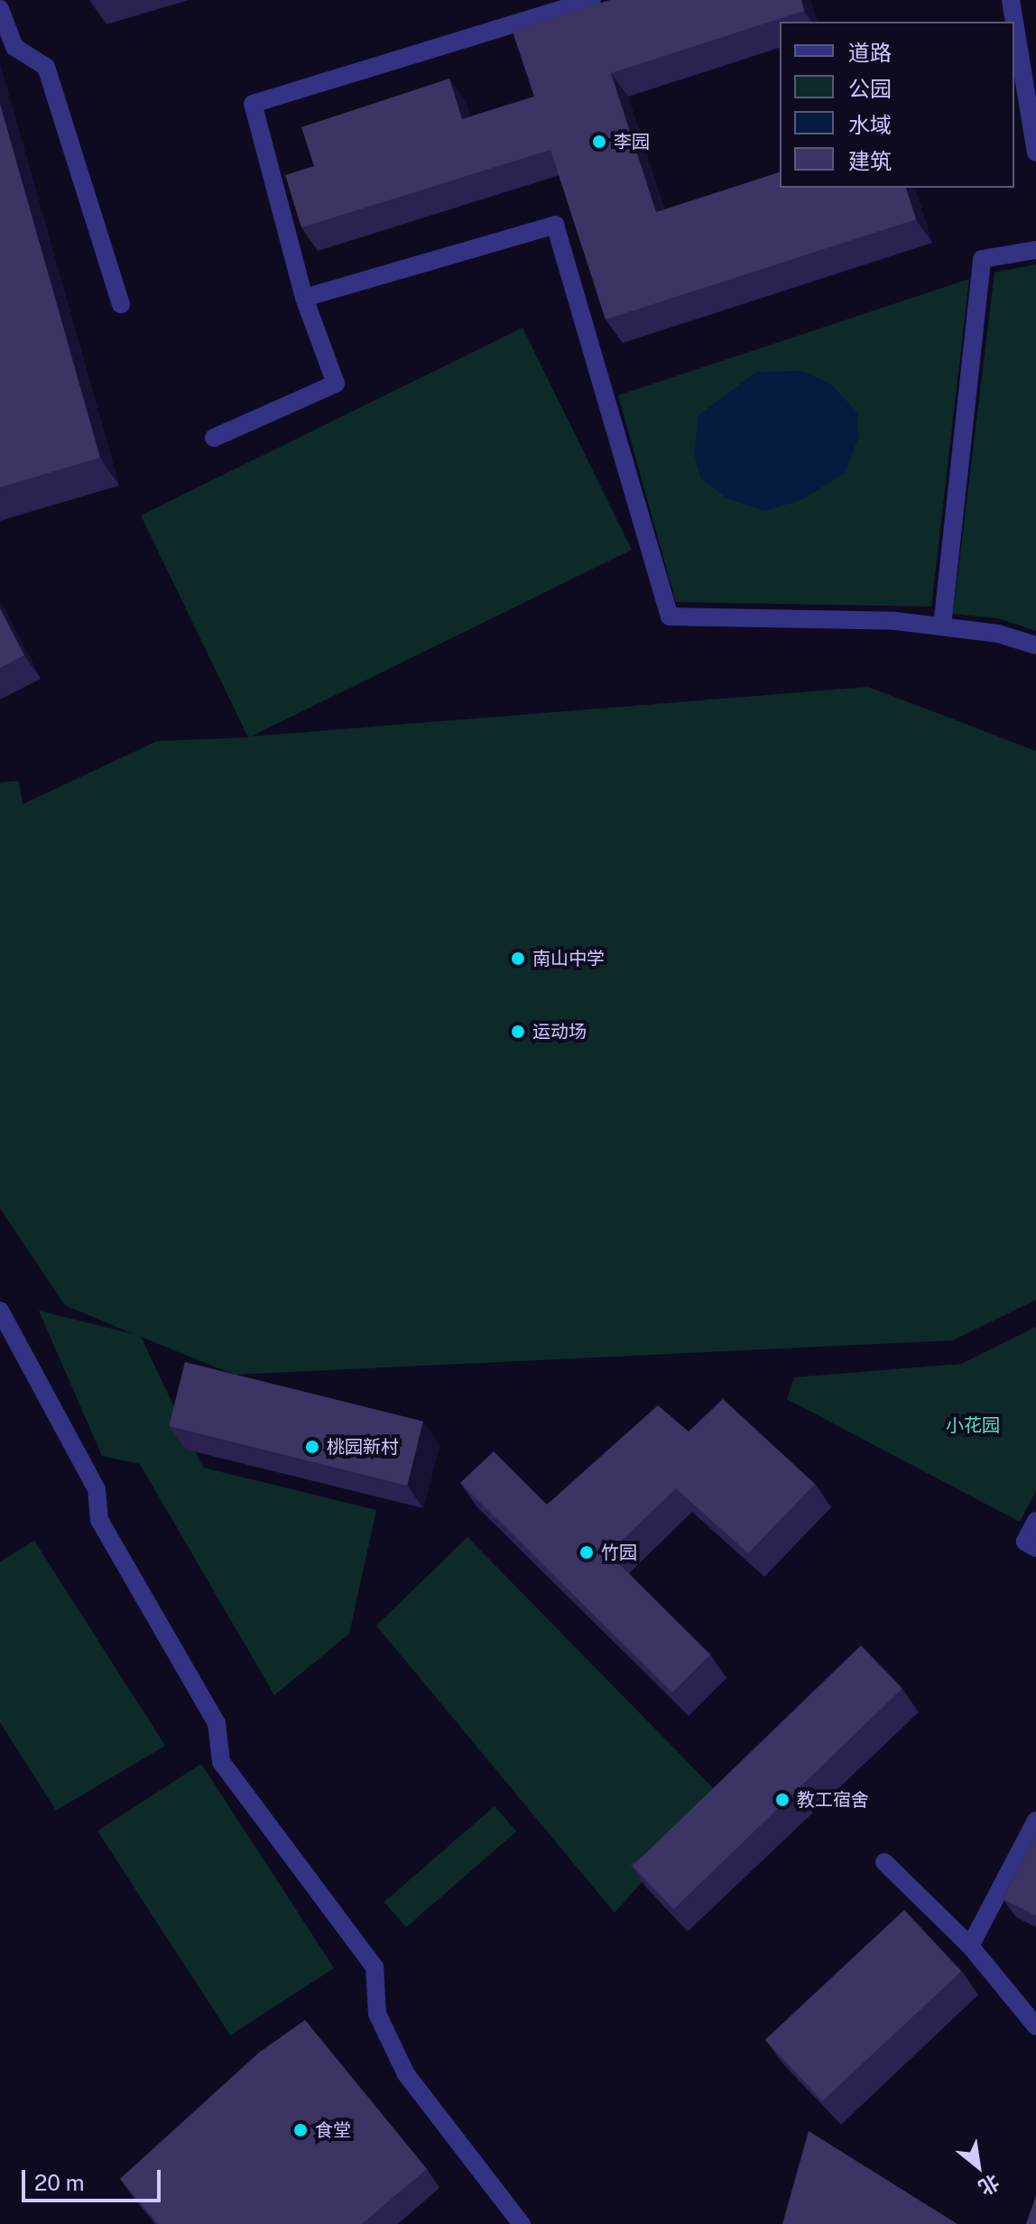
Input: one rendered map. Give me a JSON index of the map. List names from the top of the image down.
{
  "parks": ["小花园"],
  "places": [
    "李园",
    "南山中学",
    "运动场",
    "桃园新村",
    "竹园",
    "教工宿舍",
    "食堂"
  ],
  "legend": [
    "道路",
    "公园",
    "水域",
    "建筑"
  ],
  "scale_bar": "20 m",
  "north": "bottom right"
}
